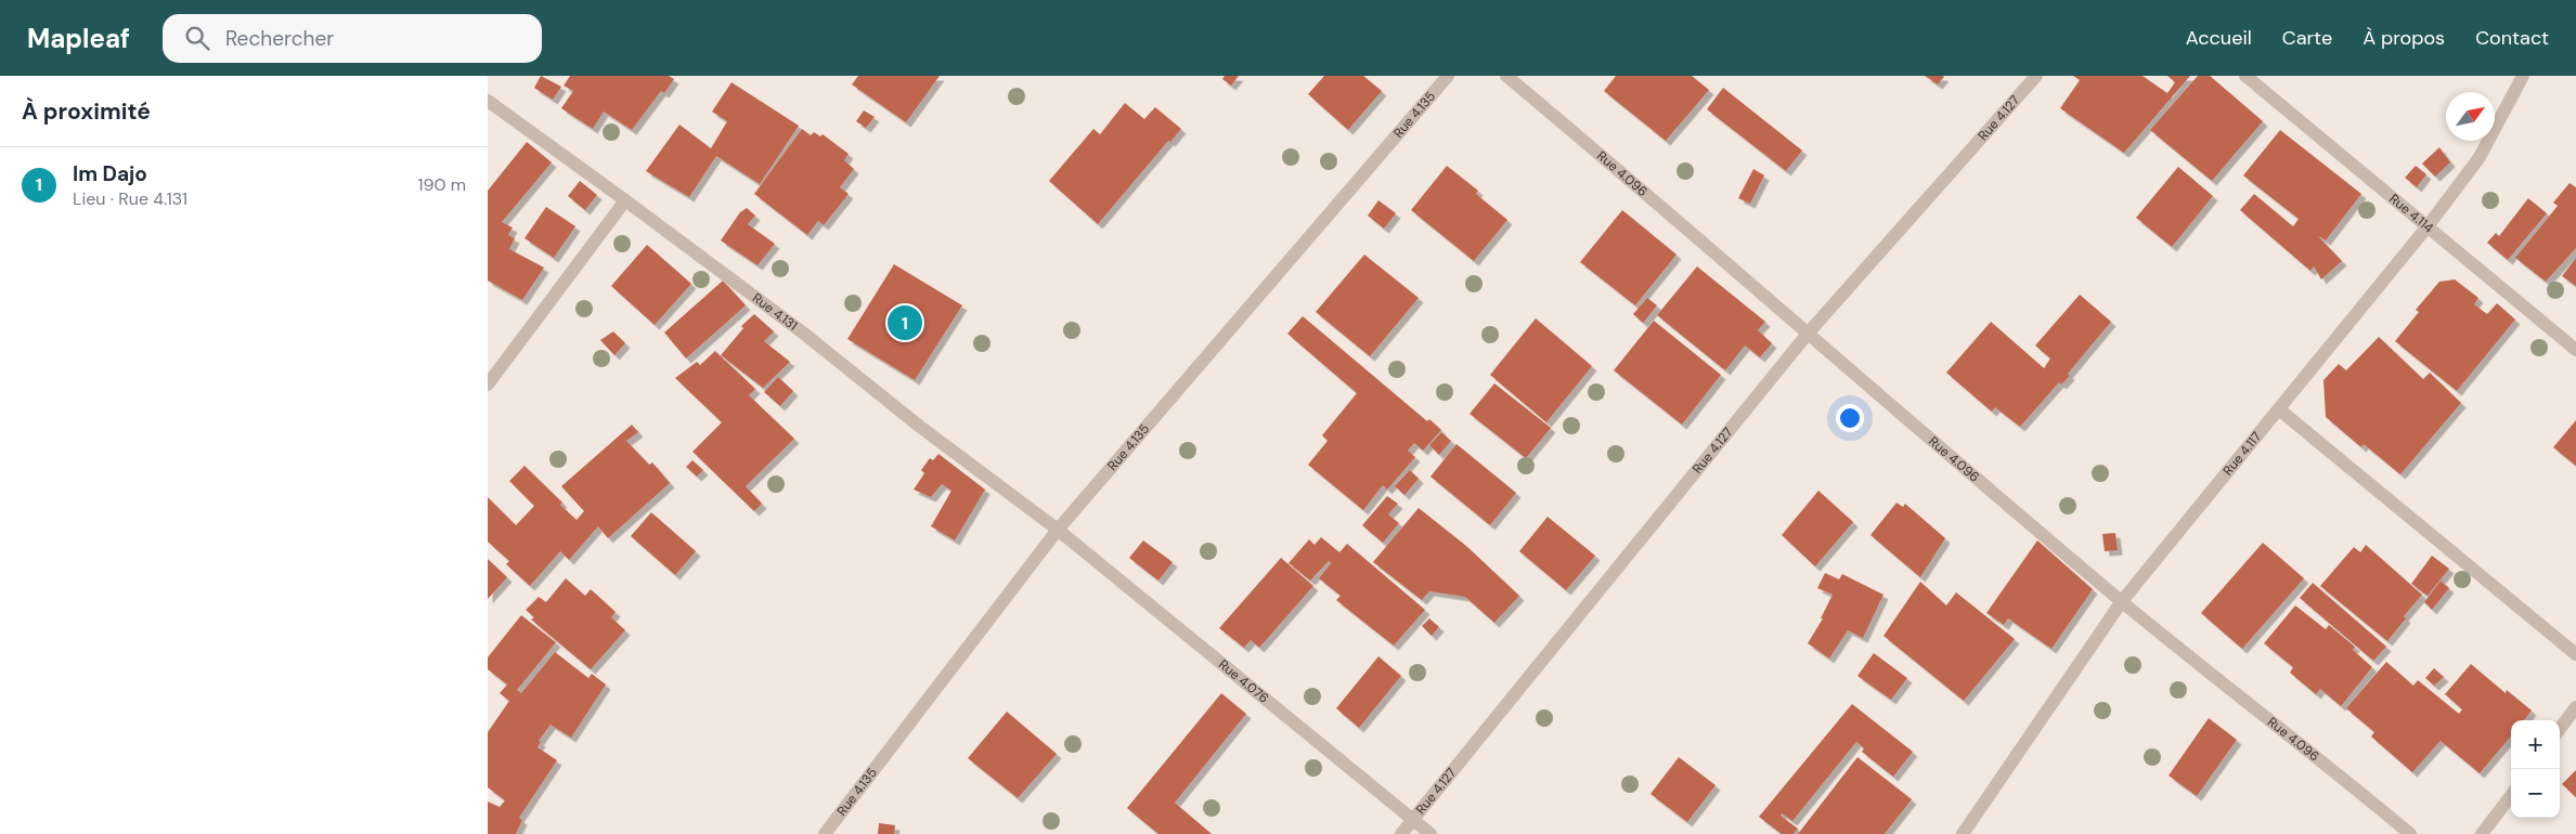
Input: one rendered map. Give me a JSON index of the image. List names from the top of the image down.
{
  "streets": {
    "street": [
      "Rue 4.135",
      "Rue 4.127",
      "Rue 4.096",
      "Rue 4.114",
      "Rue 4.131",
      "Rue 4.117",
      "Rue 4.076"
    ]
  },
  "crossings": [
    ["Rue 4.135", "Rue 4.131"],
    ["Rue 4.135", "Rue 4.076"],
    ["Rue 4.127", "Rue 4.096"],
    ["Rue 4.127", "Rue 4.076"],
    ["Rue 4.096", "Rue 4.117"],
    ["Rue 4.114", "Rue 4.117"],
    ["Rue 4.131", "Rue 4.076"]
  ],
  "north": "top right",
  "page": {
    "header": "Mapleaf",
    "search": "Rechercher",
    "nav": [
      "Accueil",
      "Carte",
      "À propos",
      "Contact"
    ],
    "heading": "À proximité",
    "list": [
      {
        "mark": "1",
        "name": "Im Dajo",
        "note": "Lieu · Rue 4.131",
        "value": "190 m"
      }
    ],
    "pins": "1",
    "map_buttons": ["+", "−"]
  }
}
